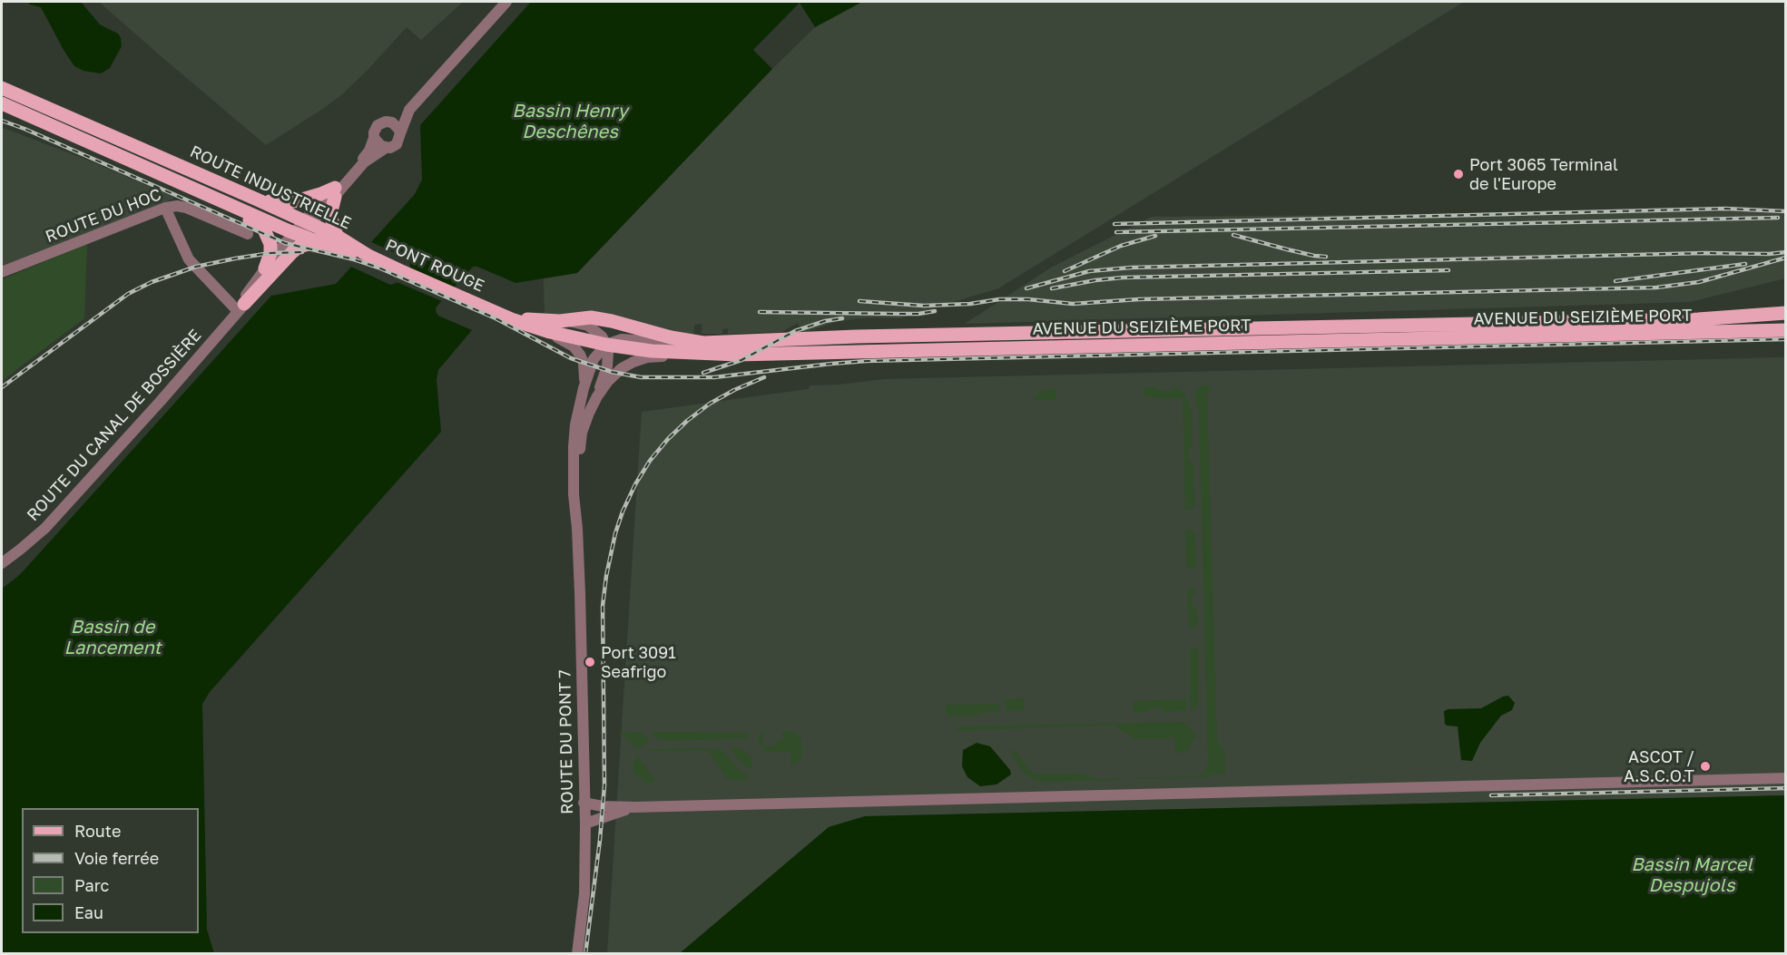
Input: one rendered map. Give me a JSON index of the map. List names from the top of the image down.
{
  "streets": {
    "main road": ["ROUTE INDUSTRIELLE", "PONT ROUGE", "AVENUE DU SEIZIÈME PORT"],
    "street": ["ROUTE DU HOC", "ROUTE DU CANAL DE BOSSIÈRE", "ROUTE DU PONT 7"]
  },
  "crossings": [
    ["ROUTE INDUSTRIELLE", "PONT ROUGE"],
    ["ROUTE INDUSTRIELLE", "ROUTE DU CANAL DE BOSSIÈRE"],
    ["PONT ROUGE", "AVENUE DU SEIZIÈME PORT"]
  ],
  "water": ["Bassin Henry Deschênes", "Bassin de Lancement", "Bassin Marcel Despujols"],
  "places": ["Port 3065 Terminal de l'Europe", "Port 3091 Seafrigo", "ASCOT / A.S.C.O.T"],
  "legend": [
    "Route",
    "Voie ferrée",
    "Parc",
    "Eau"
  ]
}
